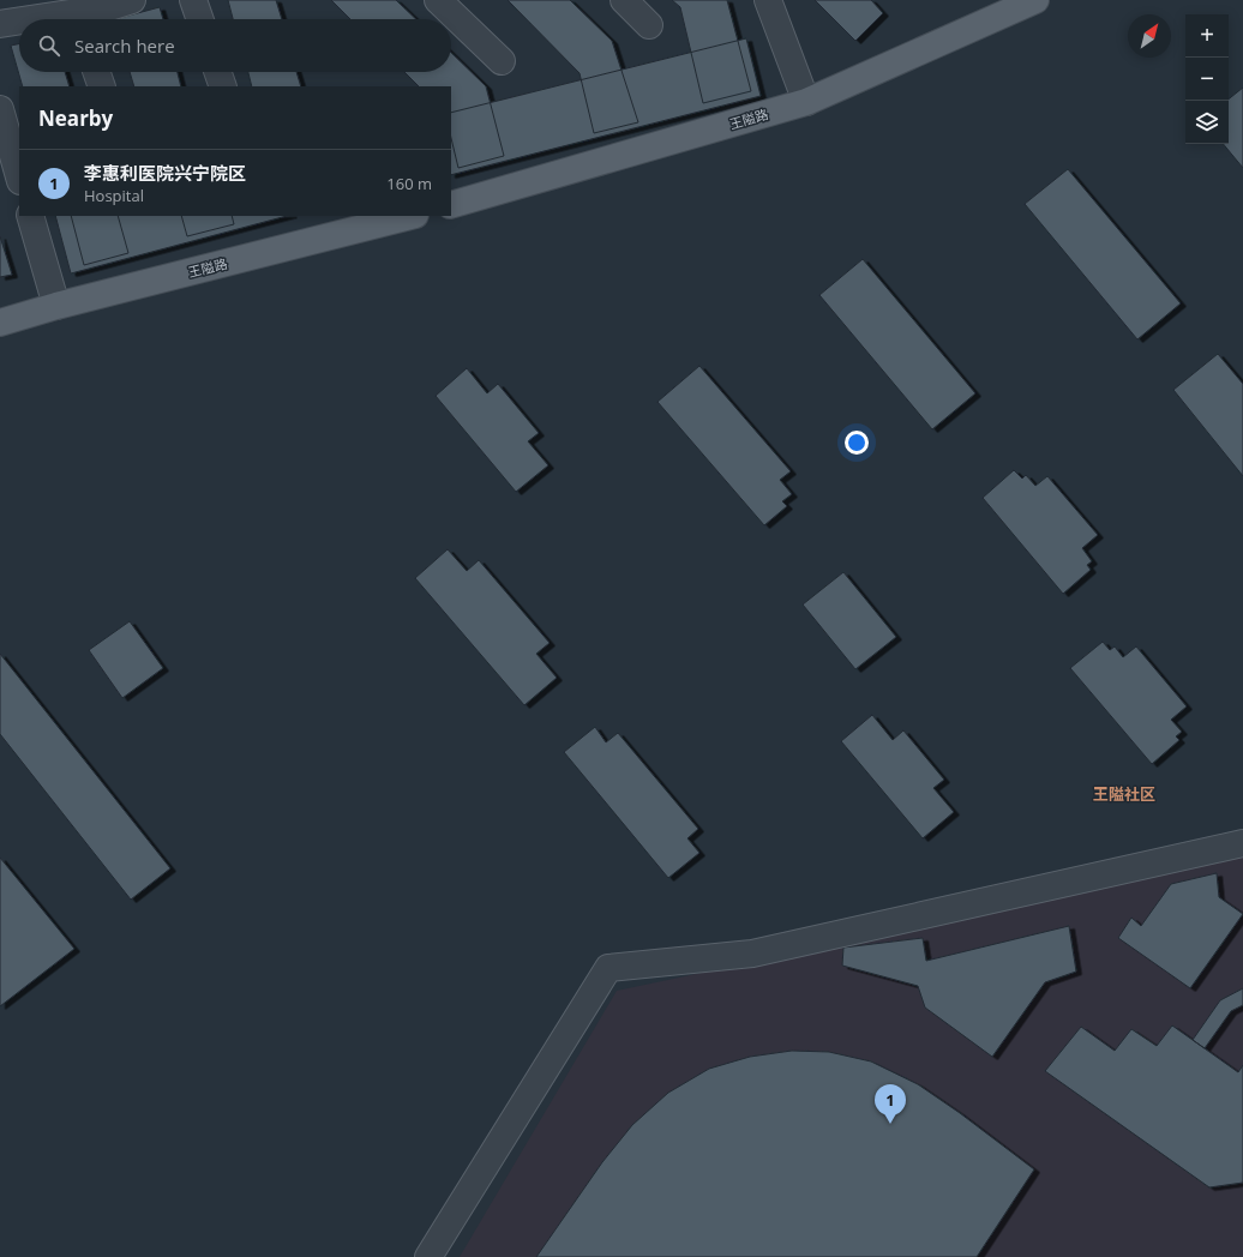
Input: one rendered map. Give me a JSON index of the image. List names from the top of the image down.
{
  "streets": {
    "main road": ["王隘路"]
  },
  "districts": ["王隘社区"],
  "north": "top right",
  "page": {
    "map_buttons": ["+", "−"],
    "search": "Search here",
    "heading": "Nearby",
    "list": [
      {
        "mark": "1",
        "name": "李惠利医院兴宁院区",
        "note": "Hospital",
        "value": "160 m"
      }
    ],
    "pins": "1"
  }
}
